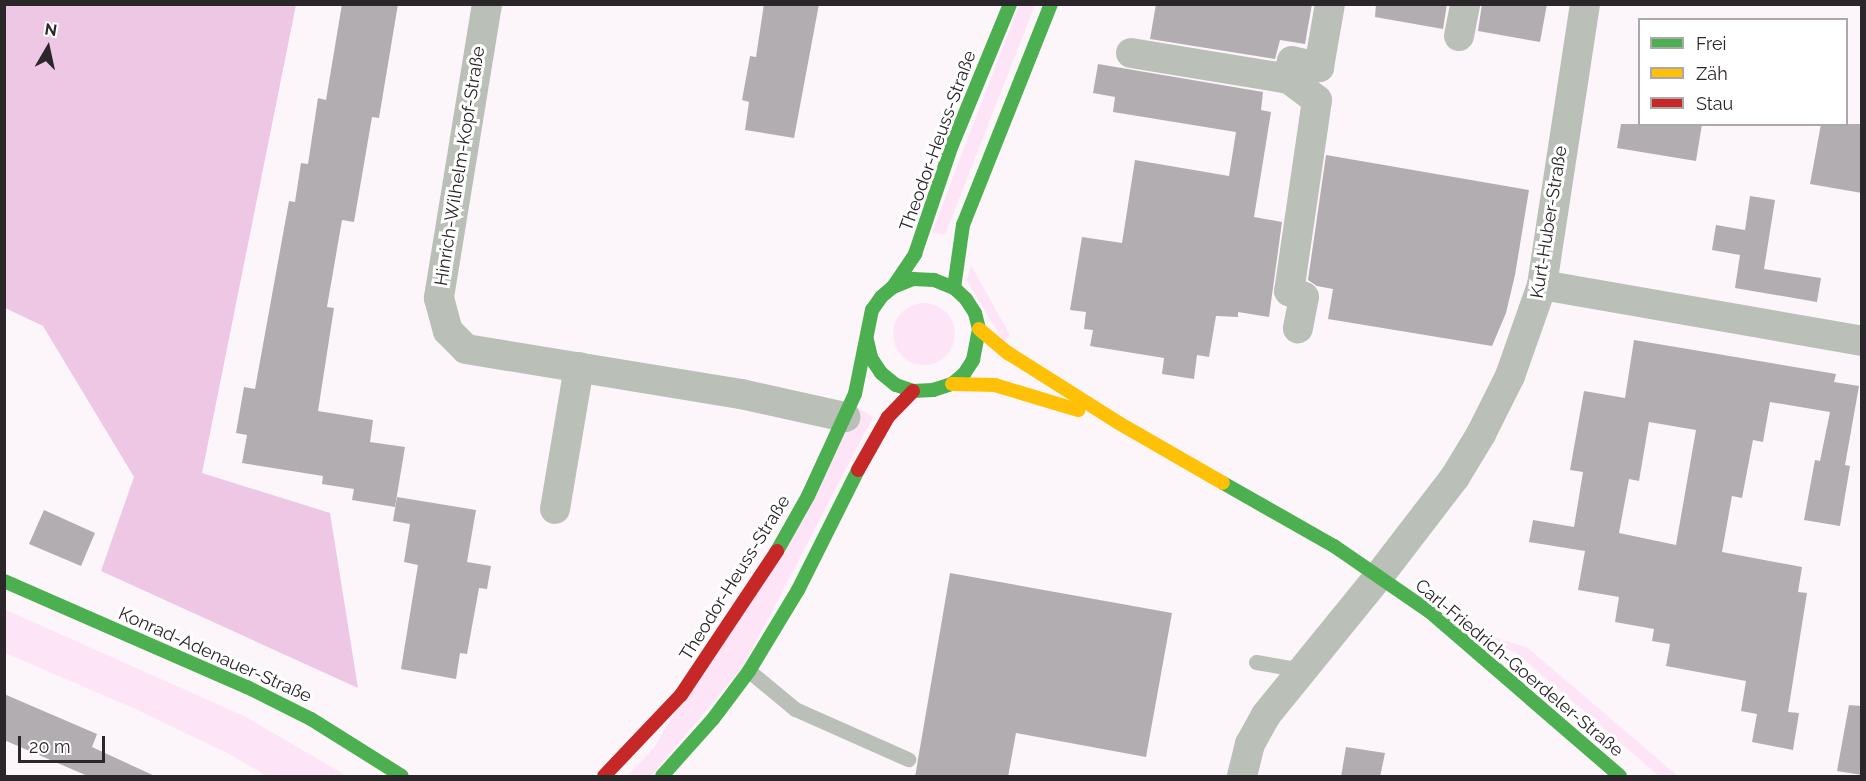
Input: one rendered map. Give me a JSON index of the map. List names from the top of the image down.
{
  "streets": {
    "main road": ["Theodor-Heuss-Straße", "Konrad-Adenauer-Straße", "Carl-Friedrich-Goerdeler-Straße"],
    "street": ["Hinrich-Wilhelm-Kopf-Straße", "Kurt-Huber-Straße"]
  },
  "crossings": [
    ["Theodor-Heuss-Straße", "Hinrich-Wilhelm-Kopf-Straße"],
    ["Theodor-Heuss-Straße", "Carl-Friedrich-Goerdeler-Straße"],
    ["Kurt-Huber-Straße", "Carl-Friedrich-Goerdeler-Straße"]
  ],
  "legend": ["Frei", "Zäh", "Stau"],
  "scale_bar": "20 m",
  "north": "top"
}
